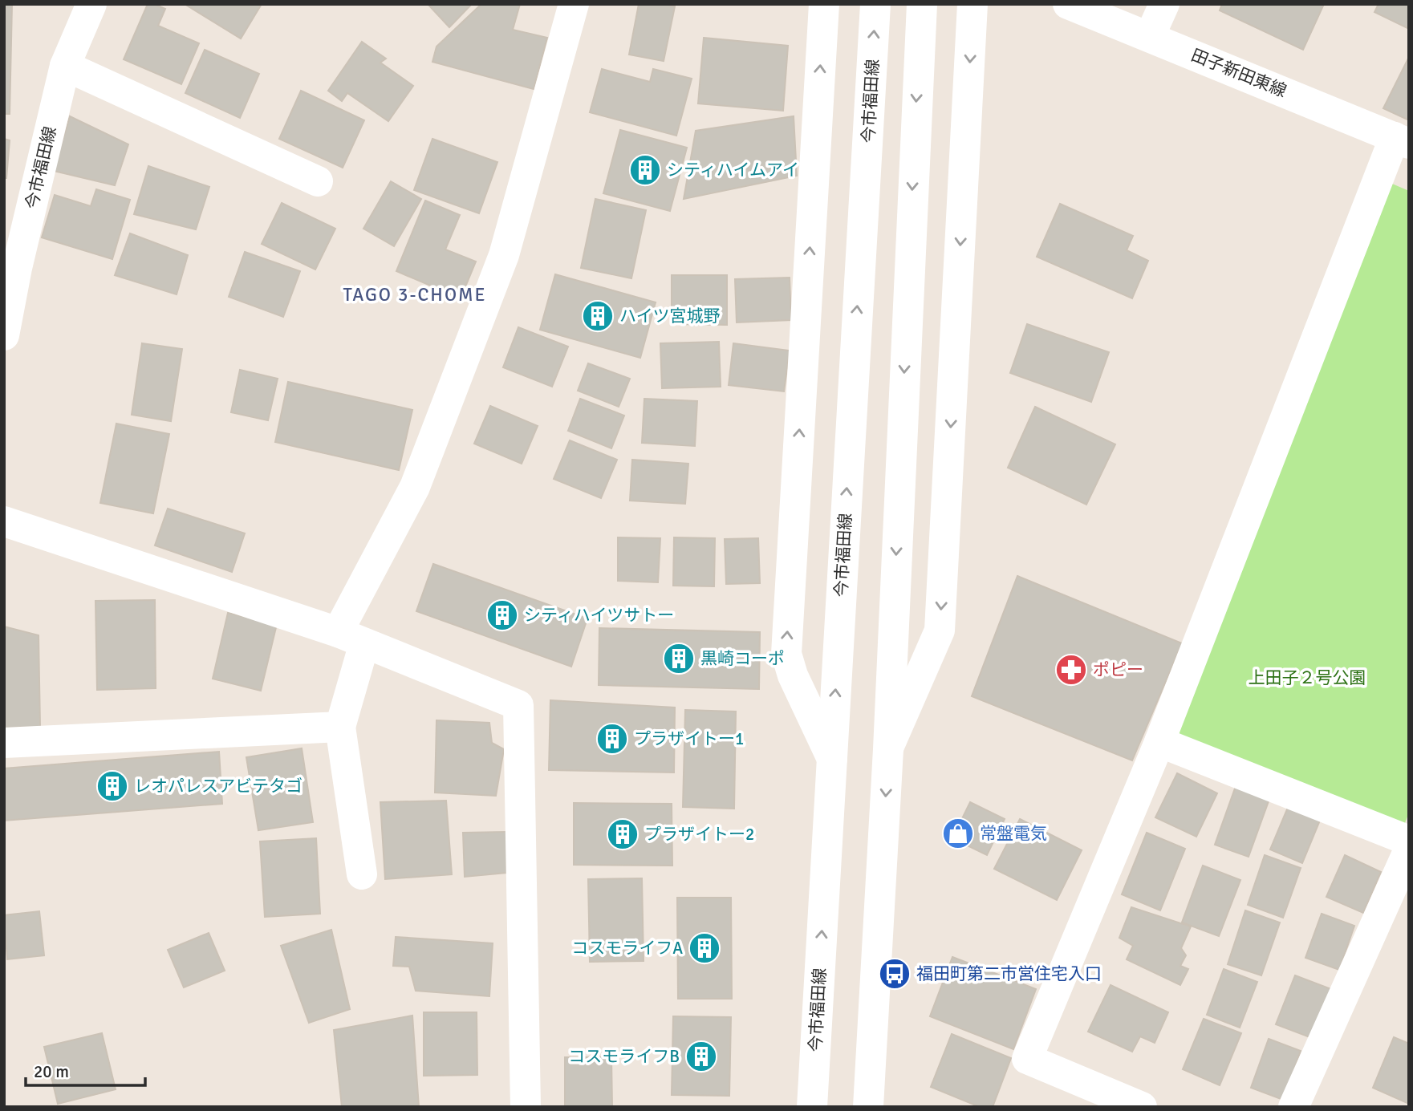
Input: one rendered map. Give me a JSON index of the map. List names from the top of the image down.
{
  "streets": {
    "street": ["田子新田東線", "今市福田線"]
  },
  "districts": ["TAGO 3-CHOME"],
  "parks": ["上田子２号公園"],
  "places": {
    "building": [
      "シティハイムアイ",
      "ハイツ宮城野",
      "シティハイツサトー",
      "黒崎コーポ",
      "プラザイトー1",
      "レオパレスアビテタゴ",
      "プラザイトー2",
      "コスモライフA",
      "コスモライフB"
    ],
    "pharmacy": ["ポピー"],
    "shop": ["常盤電気"],
    "bus stop": ["福田町第二市営住宅入口"]
  },
  "scale_bar": "20 m"
}
